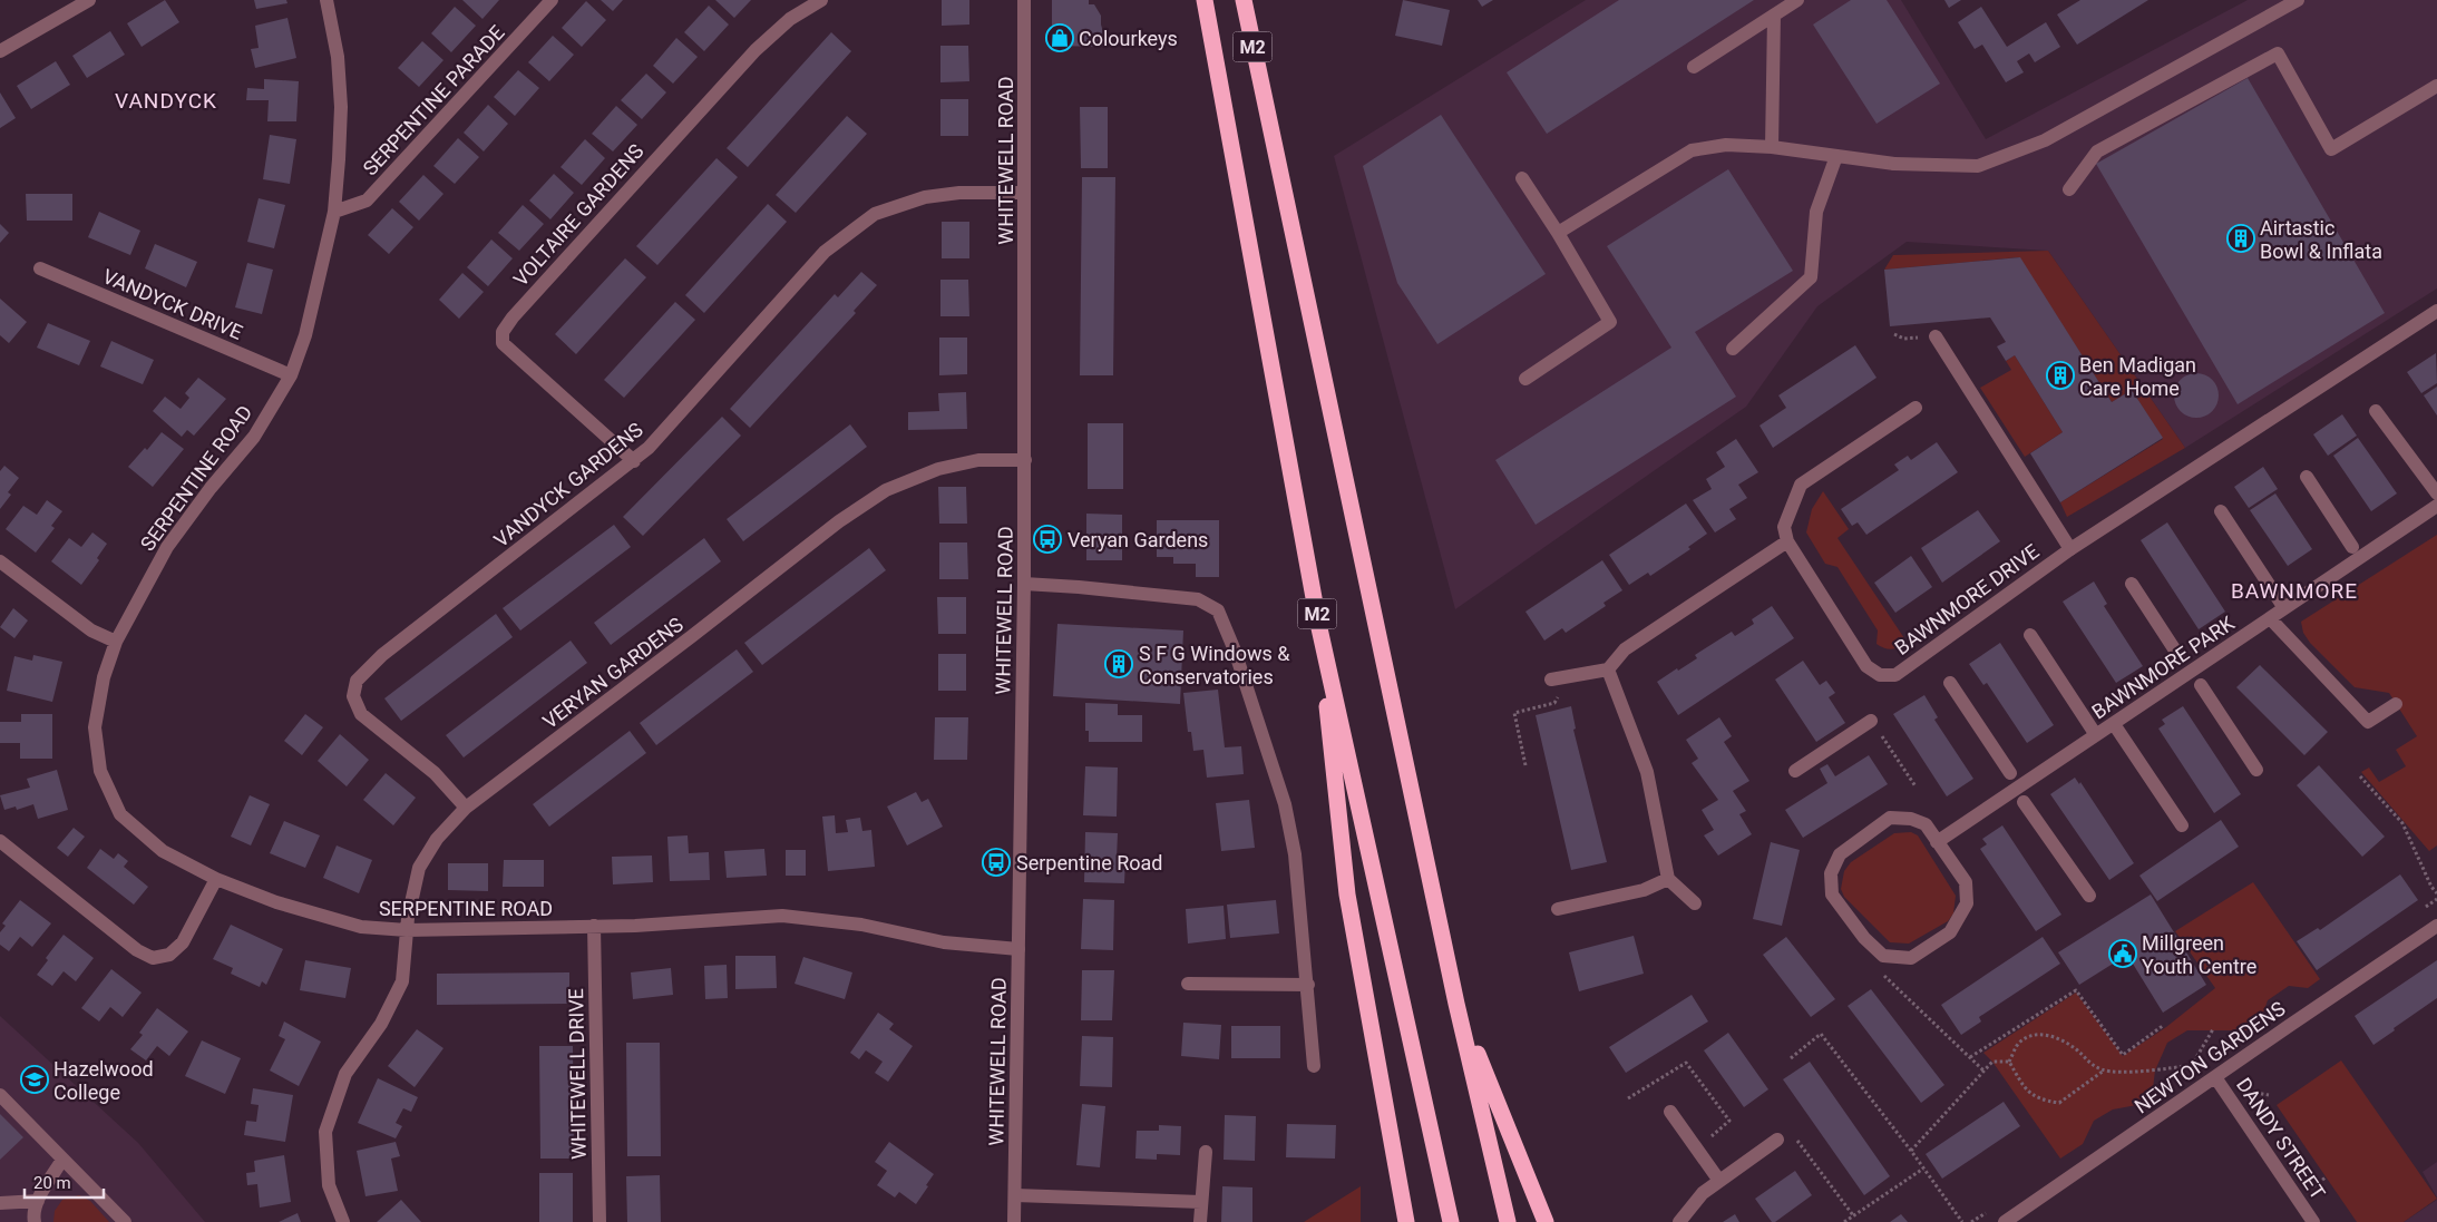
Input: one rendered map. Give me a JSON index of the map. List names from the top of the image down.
{
  "streets": {
    "highway": ["M2"],
    "street": [
      "SERPENTINE PARADE",
      "WHITEWELL ROAD",
      "VOLTAIRE GARDENS",
      "VANDYCK DRIVE",
      "SERPENTINE ROAD",
      "VANDYCK GARDENS",
      "BAWNMORE DRIVE",
      "BAWNMORE PARK",
      "VERYAN GARDENS",
      "NEWTON GARDENS",
      "WHITEWELL DRIVE",
      "DANDY STREET"
    ]
  },
  "crossings": [
    ["SERPENTINE PARADE", "SERPENTINE ROAD"],
    ["WHITEWELL ROAD", "SERPENTINE ROAD"],
    ["WHITEWELL ROAD", "VANDYCK GARDENS"],
    ["WHITEWELL ROAD", "VERYAN GARDENS"],
    ["VOLTAIRE GARDENS", "VANDYCK GARDENS"],
    ["VANDYCK DRIVE", "SERPENTINE ROAD"],
    ["SERPENTINE ROAD", "VERYAN GARDENS"],
    ["SERPENTINE ROAD", "WHITEWELL DRIVE"],
    ["VANDYCK GARDENS", "VERYAN GARDENS"],
    ["NEWTON GARDENS", "DANDY STREET"]
  ],
  "districts": ["VANDYCK", "BAWNMORE"],
  "places": {
    "shop": ["Colourkeys"],
    "building": ["Airtastic Bowl & Inflata", "Ben Madigan Care Home", "S F G Windows & Conservatories"],
    "bus stop": ["Veryan Gardens", "Serpentine Road"],
    "public building": ["Millgreen Youth Centre"],
    "school or university": ["Hazelwood College"]
  },
  "scale_bar": "20 m"
}
